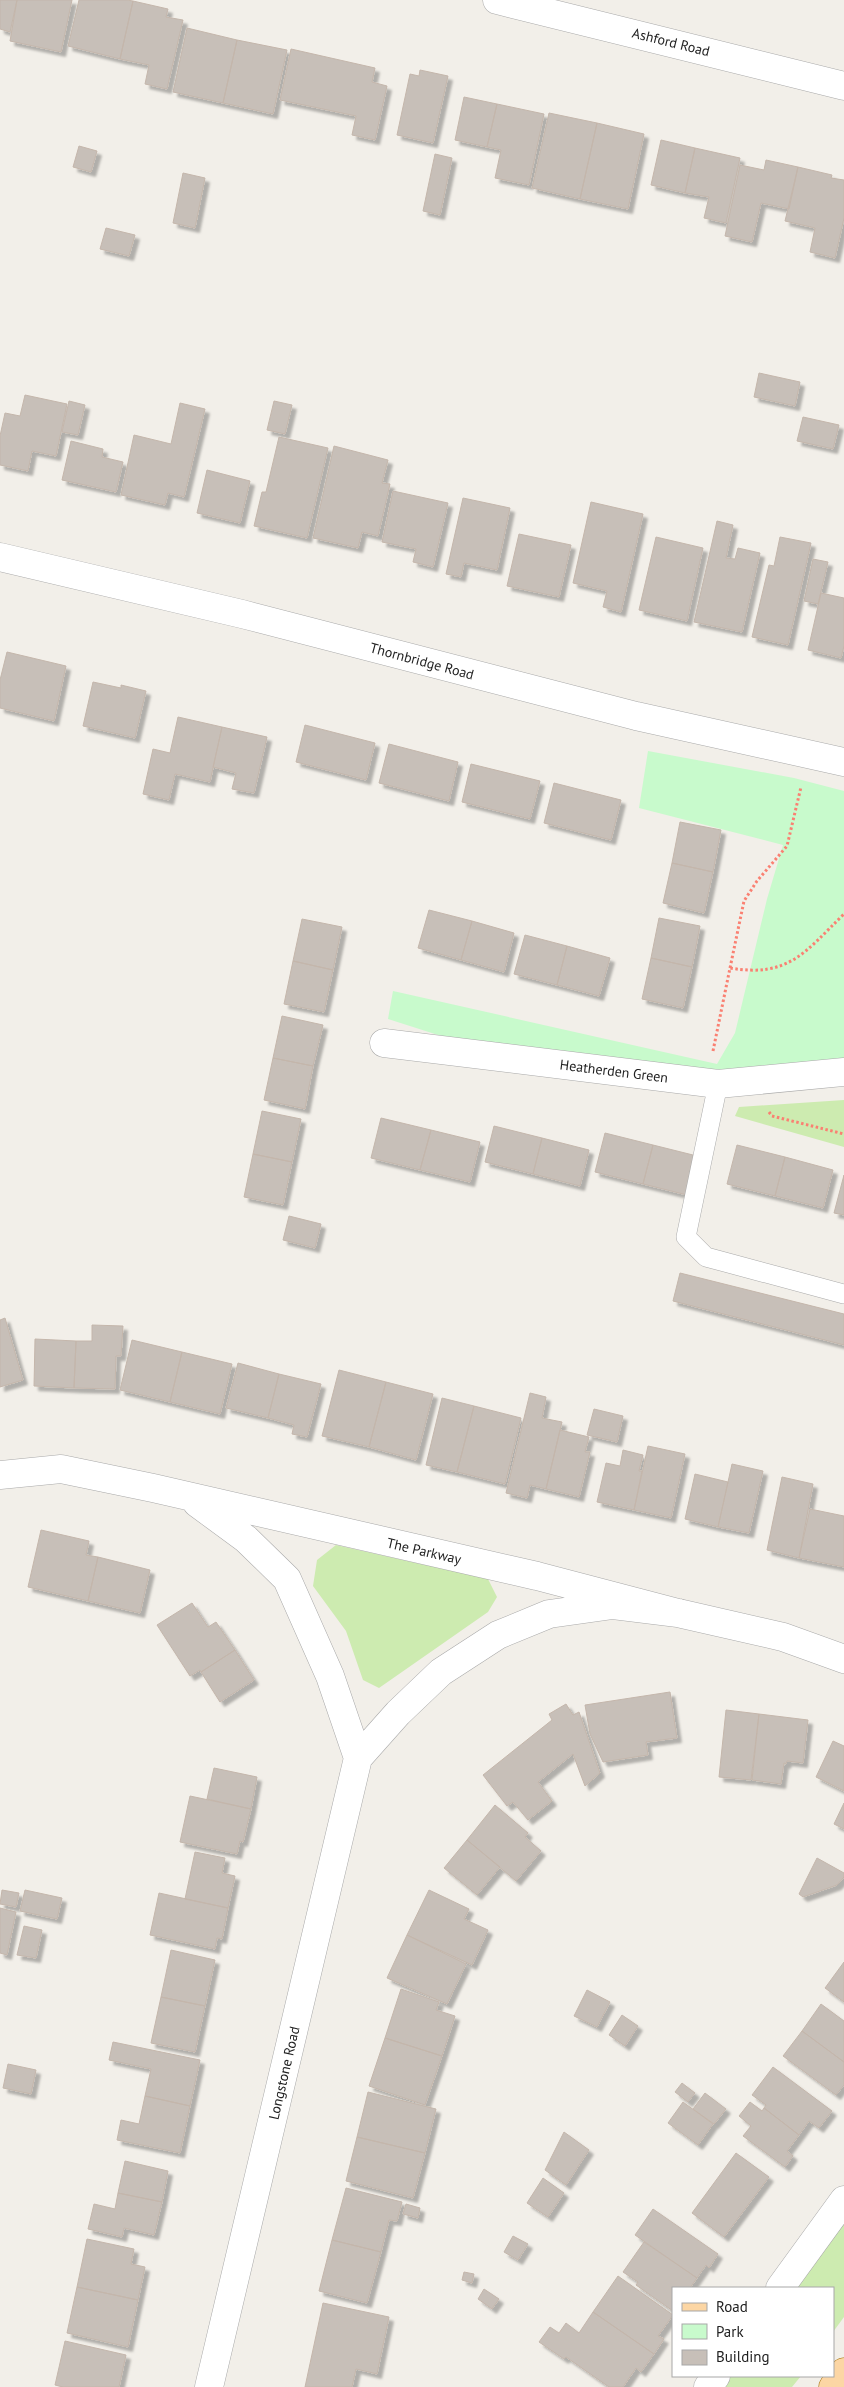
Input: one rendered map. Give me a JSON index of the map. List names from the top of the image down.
{
  "streets": {
    "street": [
      "Ashford Road",
      "Thornbridge Road",
      "Heatherden Green",
      "The Parkway",
      "Longstone Road"
    ]
  },
  "legend": ["Road", "Park", "Building"]
}
